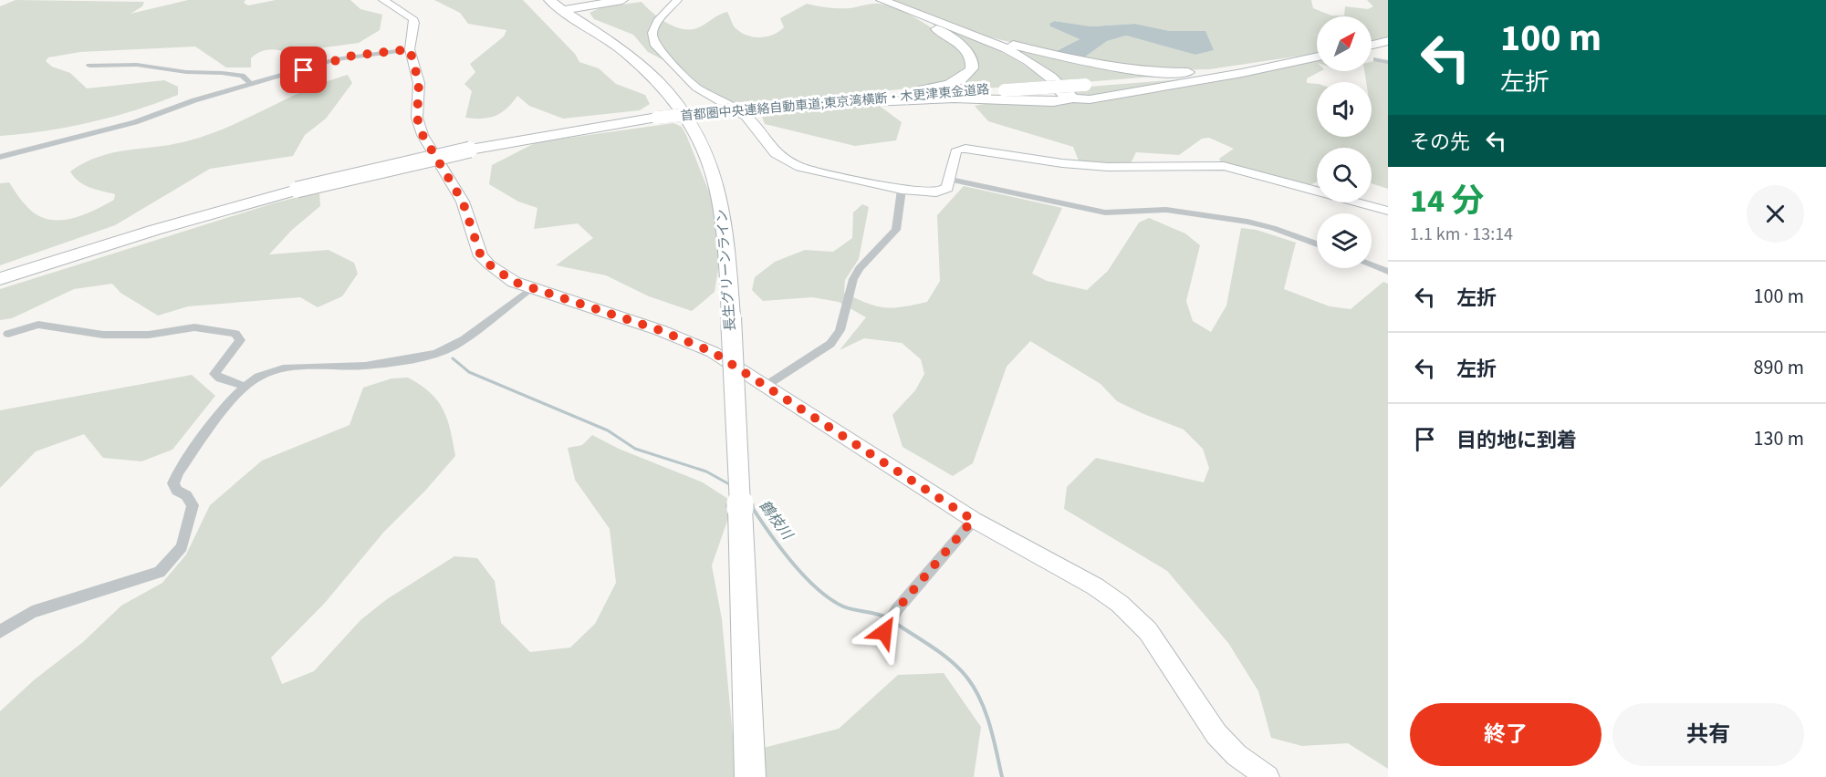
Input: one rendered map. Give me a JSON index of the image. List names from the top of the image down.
{
  "streets": {
    "highway": ["首都圏中央連絡自動車道;東京湾横断・木更津東金道路", "長生グリーンライン"]
  },
  "water": ["鶴枝川"],
  "north": "top right",
  "page": {
    "turn": ["100 m", "左折"],
    "then": "その先",
    "heading": ["14 分", "1.1 km · 13:14"],
    "list": [
      {
        "name": "左折",
        "value": "100 m"
      },
      {
        "name": "左折",
        "value": "890 m"
      },
      {
        "name": "目的地に到着",
        "value": "130 m"
      }
    ],
    "buttons": ["終了", "共有"]
  }
}
